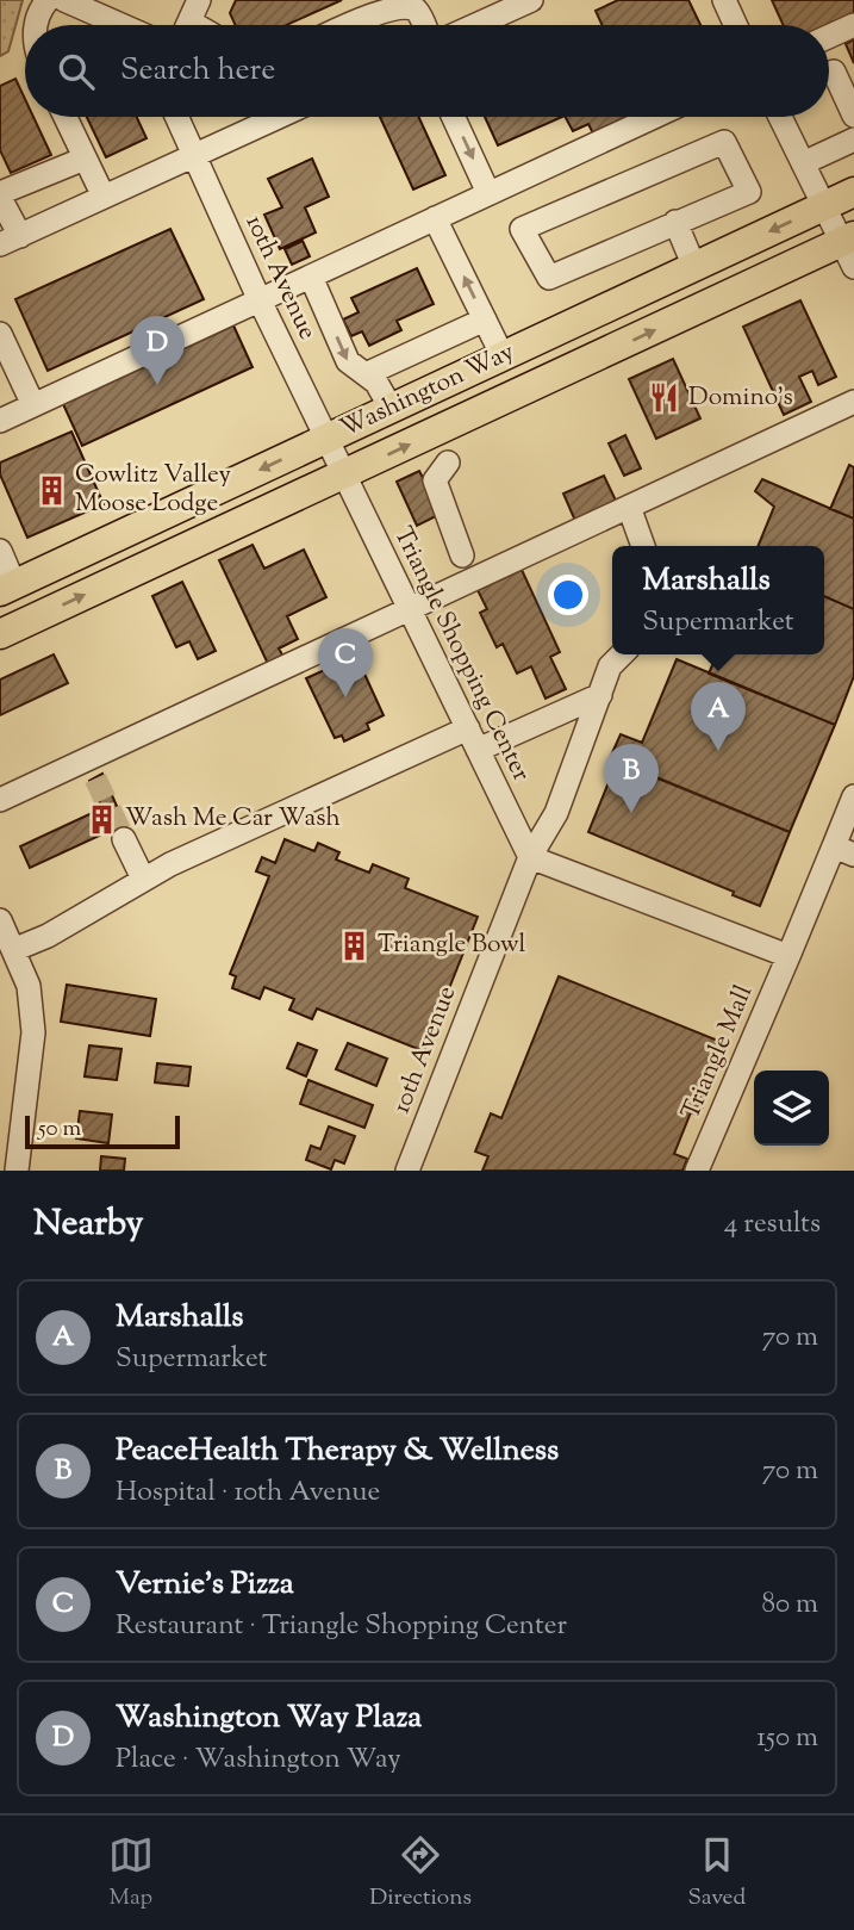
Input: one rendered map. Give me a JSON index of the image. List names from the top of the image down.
{
  "streets": {
    "main road": ["Washington Way"],
    "street": ["10th Avenue", "Triangle Shopping Center", "Triangle Mall"]
  },
  "crossings": [
    ["10th Avenue", "Washington Way"],
    ["10th Avenue", "Triangle Shopping Center"],
    ["Washington Way", "Triangle Shopping Center"]
  ],
  "places": {
    "restaurant": ["Domino's"],
    "building": ["Cowlitz Valley Moose Lodge", "Wash Me Car Wash", "Triangle Bowl"]
  },
  "scale_bar": "50 m",
  "page": {
    "search": "Search here",
    "pins": [
      "D",
      "C",
      "A",
      "B"
    ],
    "popup": ["Marshalls", "Supermarket"],
    "scale": "50 m",
    "heading": ["Nearby", "4 results"],
    "list": [
      {
        "mark": "A",
        "name": "Marshalls",
        "note": "Supermarket",
        "value": "70 m"
      },
      {
        "mark": "B",
        "name": "PeaceHealth Therapy & Wellness",
        "note": "Hospital · 10th Avenue",
        "value": "70 m"
      },
      {
        "mark": "C",
        "name": "Vernie's Pizza",
        "note": "Restaurant · Triangle Shopping Center",
        "value": "80 m"
      },
      {
        "mark": "D",
        "name": "Washington Way Plaza",
        "note": "Place · Washington Way",
        "value": "150 m"
      }
    ],
    "nav": ["Map", "Directions", "Saved"]
  }
}
